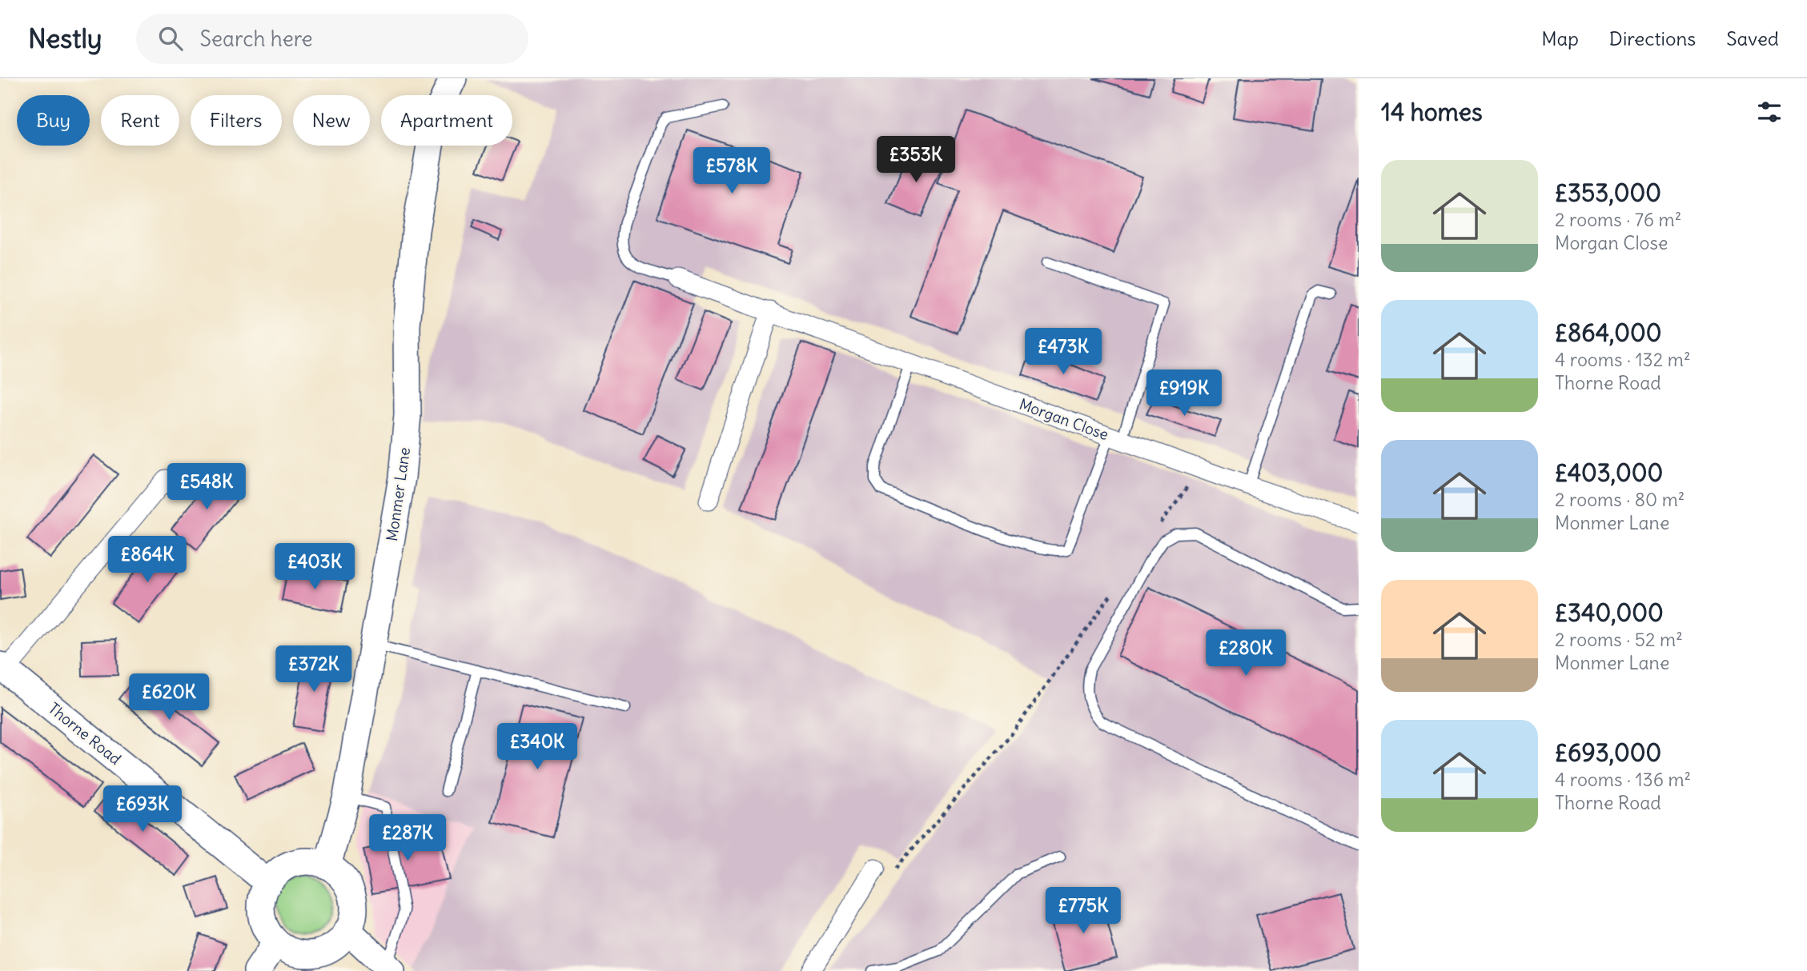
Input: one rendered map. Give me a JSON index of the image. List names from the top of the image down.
{
  "streets": {
    "street": ["Morgan Close", "Monmer Lane", "Thorne Road"]
  },
  "crossings": [
    ["Monmer Lane", "Thorne Road"]
  ],
  "page": {
    "header": "Nestly",
    "search": "Search here",
    "nav": ["Map", "Directions", "Saved"],
    "heading": "14 homes",
    "chip": [
      "Buy",
      "Rent",
      "Filters",
      "New",
      "Apartment"
    ],
    "price": [
      "£353K",
      "£578K",
      "£473K",
      "£919K",
      "£548K",
      "£864K",
      "£403K",
      "£280K",
      "£372K",
      "£620K",
      "£340K",
      "£693K",
      "£287K",
      "£775K"
    ],
    "list": [
      {
        "name": "£353,000",
        "note": "2 rooms · 76 m² · Morgan Close"
      },
      {
        "name": "£864,000",
        "note": "4 rooms · 132 m² · Thorne Road"
      },
      {
        "name": "£403,000",
        "note": "2 rooms · 80 m² · Monmer Lane"
      },
      {
        "name": "£340,000",
        "note": "2 rooms · 52 m² · Monmer Lane"
      },
      {
        "name": "£693,000",
        "note": "4 rooms · 136 m² · Thorne Road"
      }
    ]
  }
}
